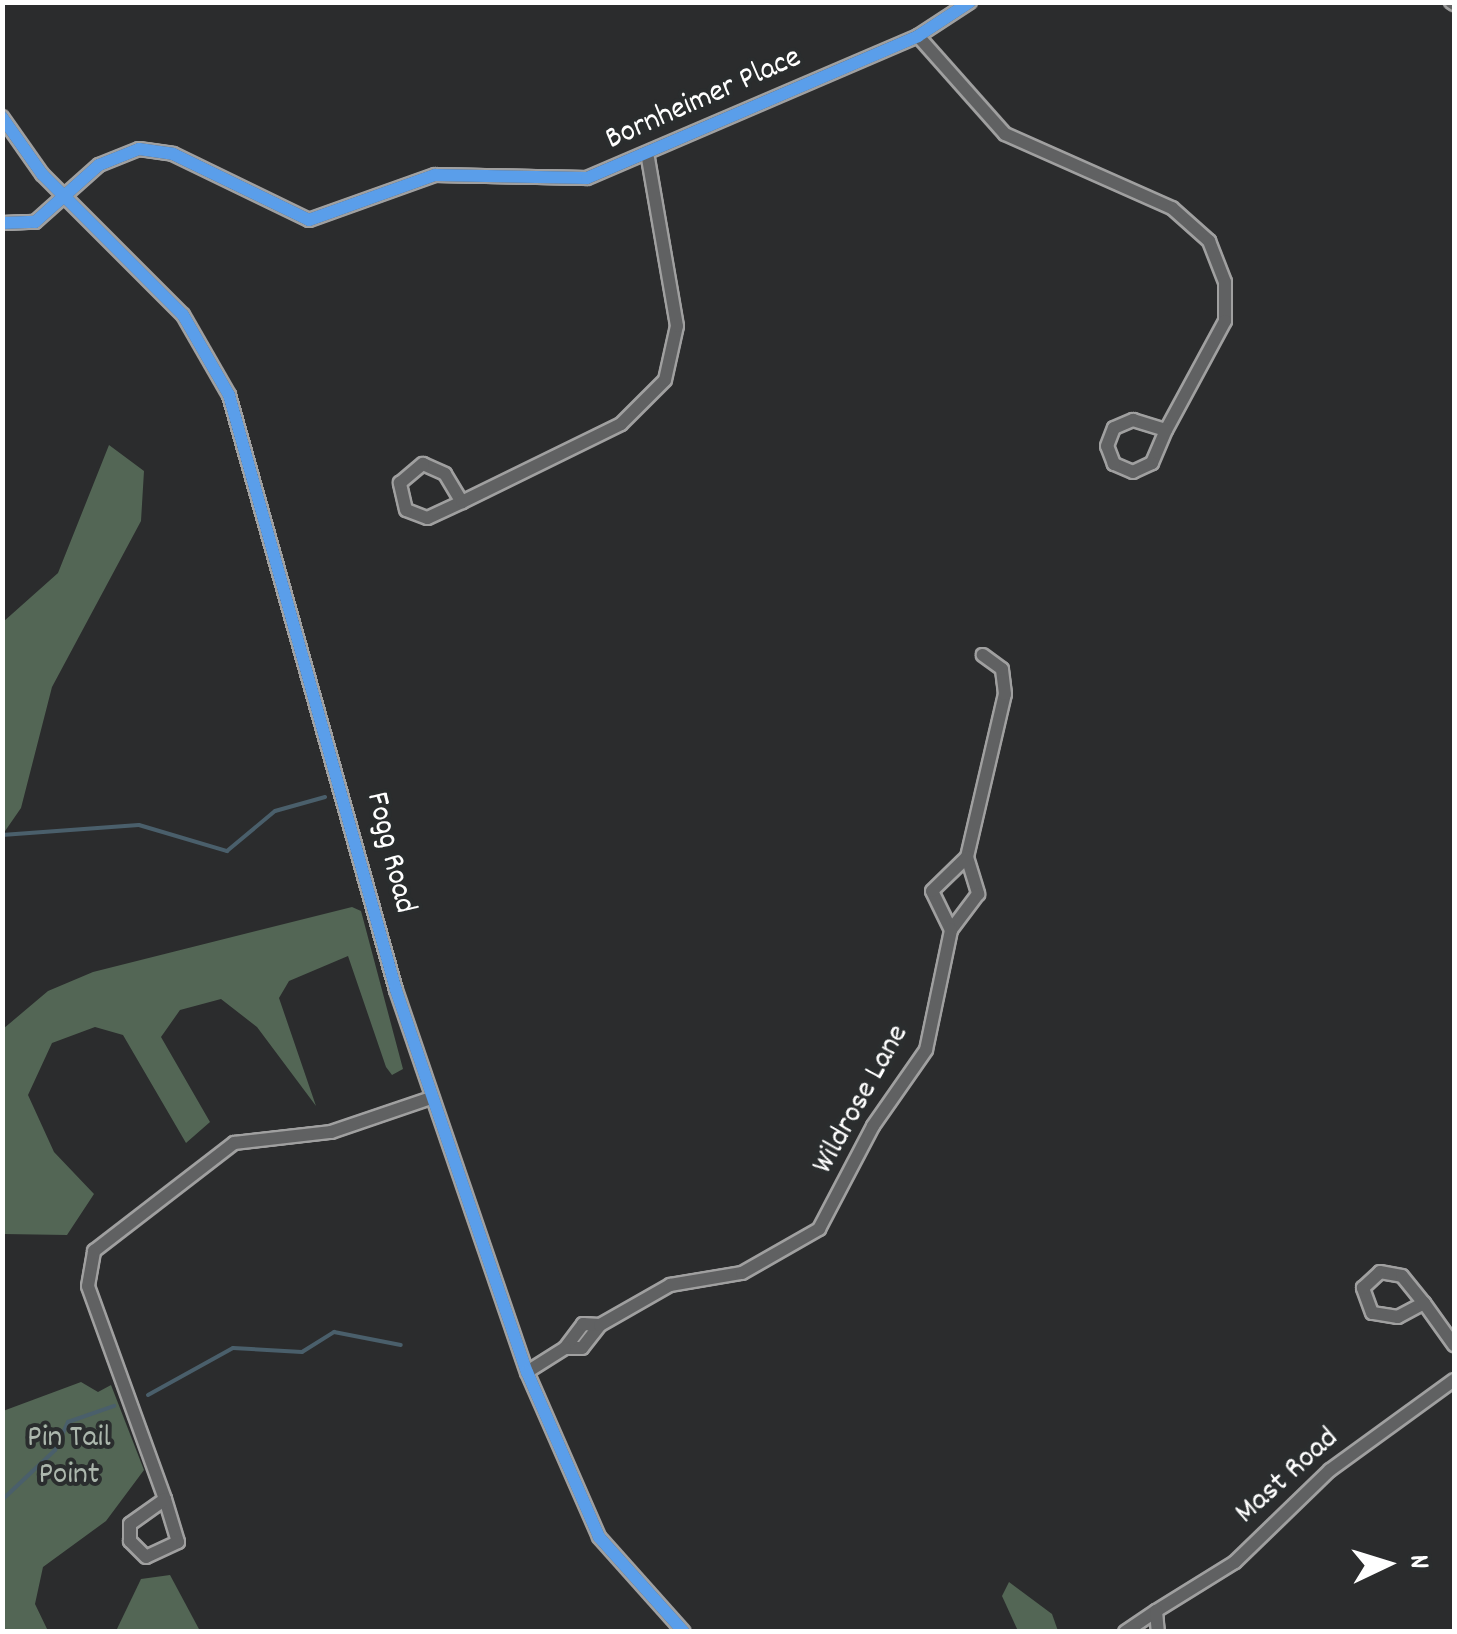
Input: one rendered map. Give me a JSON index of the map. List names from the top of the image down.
{
  "streets": {
    "street": [
      "Bornheimer Place",
      "Fogg Road",
      "Wildrose Lane",
      "Mast Road"
    ]
  },
  "crossings": [
    ["Bornheimer Place", "Fogg Road"],
    ["Fogg Road", "Wildrose Lane"]
  ],
  "parks": ["Pin Tail Point"],
  "north": "right"
}
